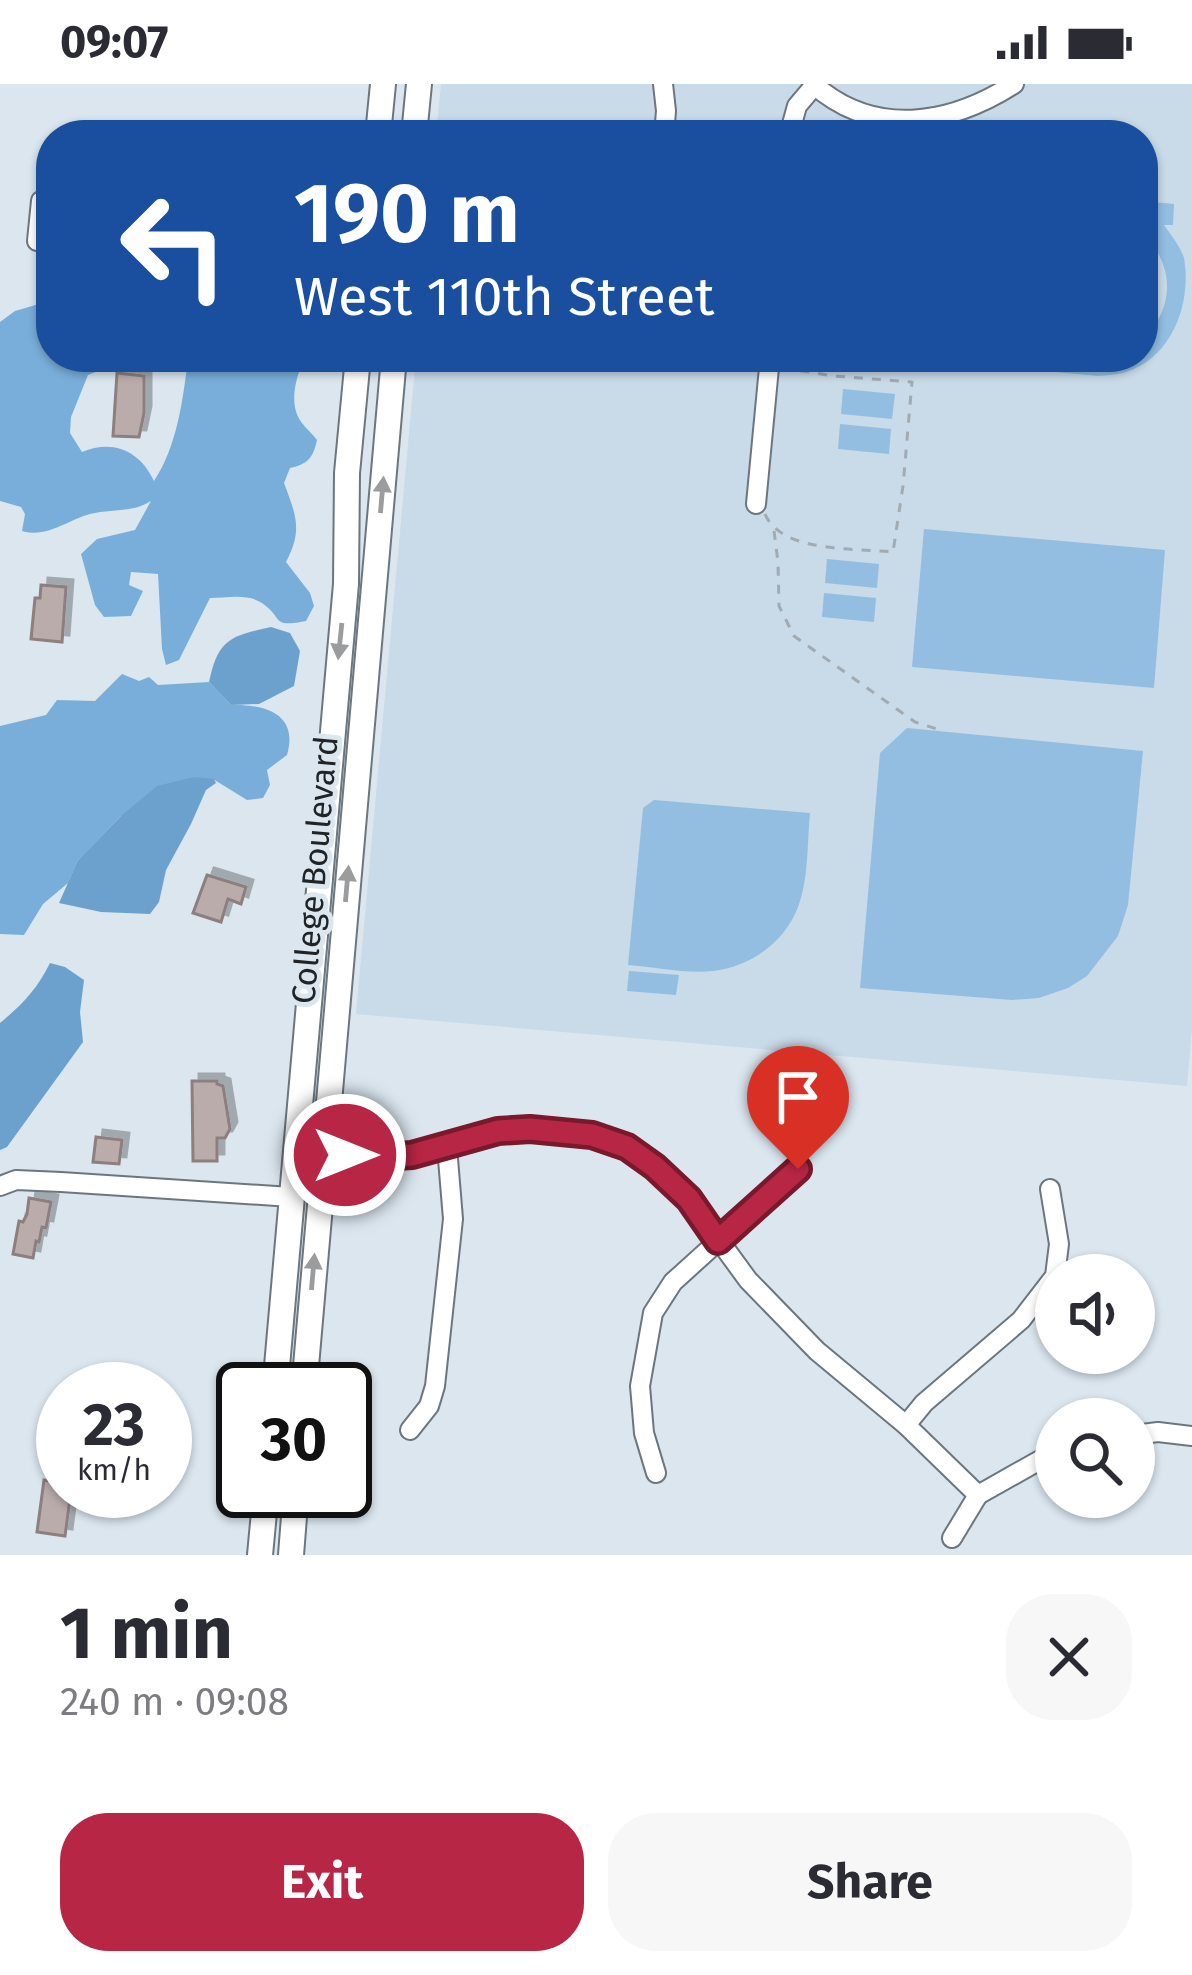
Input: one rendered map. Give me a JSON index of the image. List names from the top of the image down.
{
  "streets": {
    "main road": ["College Boulevard"]
  },
  "page": {
    "status": "09:07",
    "turn": ["190 m", "West 110th Street"],
    "speed": "23 km/h",
    "limit": "30",
    "heading": ["1 min", "240 m · 09:08"],
    "buttons": ["Exit", "Share"]
  }
}
